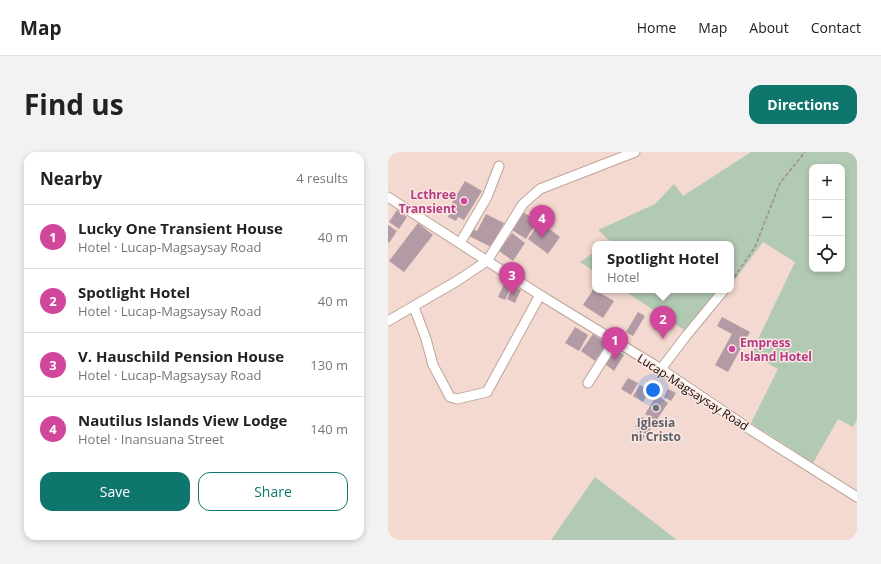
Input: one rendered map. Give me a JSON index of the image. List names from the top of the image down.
{
  "streets": {
    "street": ["Lucap-Magsaysay Road"]
  },
  "places": ["Lcthree Transient", "Empress Island Hotel", "Iglesia ni Cristo"],
  "page": {
    "header": "Map",
    "nav": [
      "Home",
      "Map",
      "About",
      "Contact"
    ],
    "title": "Find us",
    "buttons": [
      "Directions",
      ["Save", "Share"]
    ],
    "heading": ["Nearby", "4 results"],
    "map_buttons": ["+", "−"],
    "list": [
      {
        "mark": "1",
        "name": "Lucky One Transient House",
        "note": "Hotel · Lucap-Magsaysay Road",
        "value": "40 m"
      },
      {
        "mark": "2",
        "name": "Spotlight Hotel",
        "note": "Hotel · Lucap-Magsaysay Road",
        "value": "40 m"
      },
      {
        "mark": "3",
        "name": "V. Hauschild Pension House",
        "note": "Hotel · Lucap-Magsaysay Road",
        "value": "130 m"
      },
      {
        "mark": "4",
        "name": "Nautilus Islands View Lodge",
        "note": "Hotel · Inansuana Street",
        "value": "140 m"
      }
    ],
    "pins": [
      "4",
      "3",
      "2",
      "1"
    ],
    "popup": ["Spotlight Hotel", "Hotel"]
  }
}
